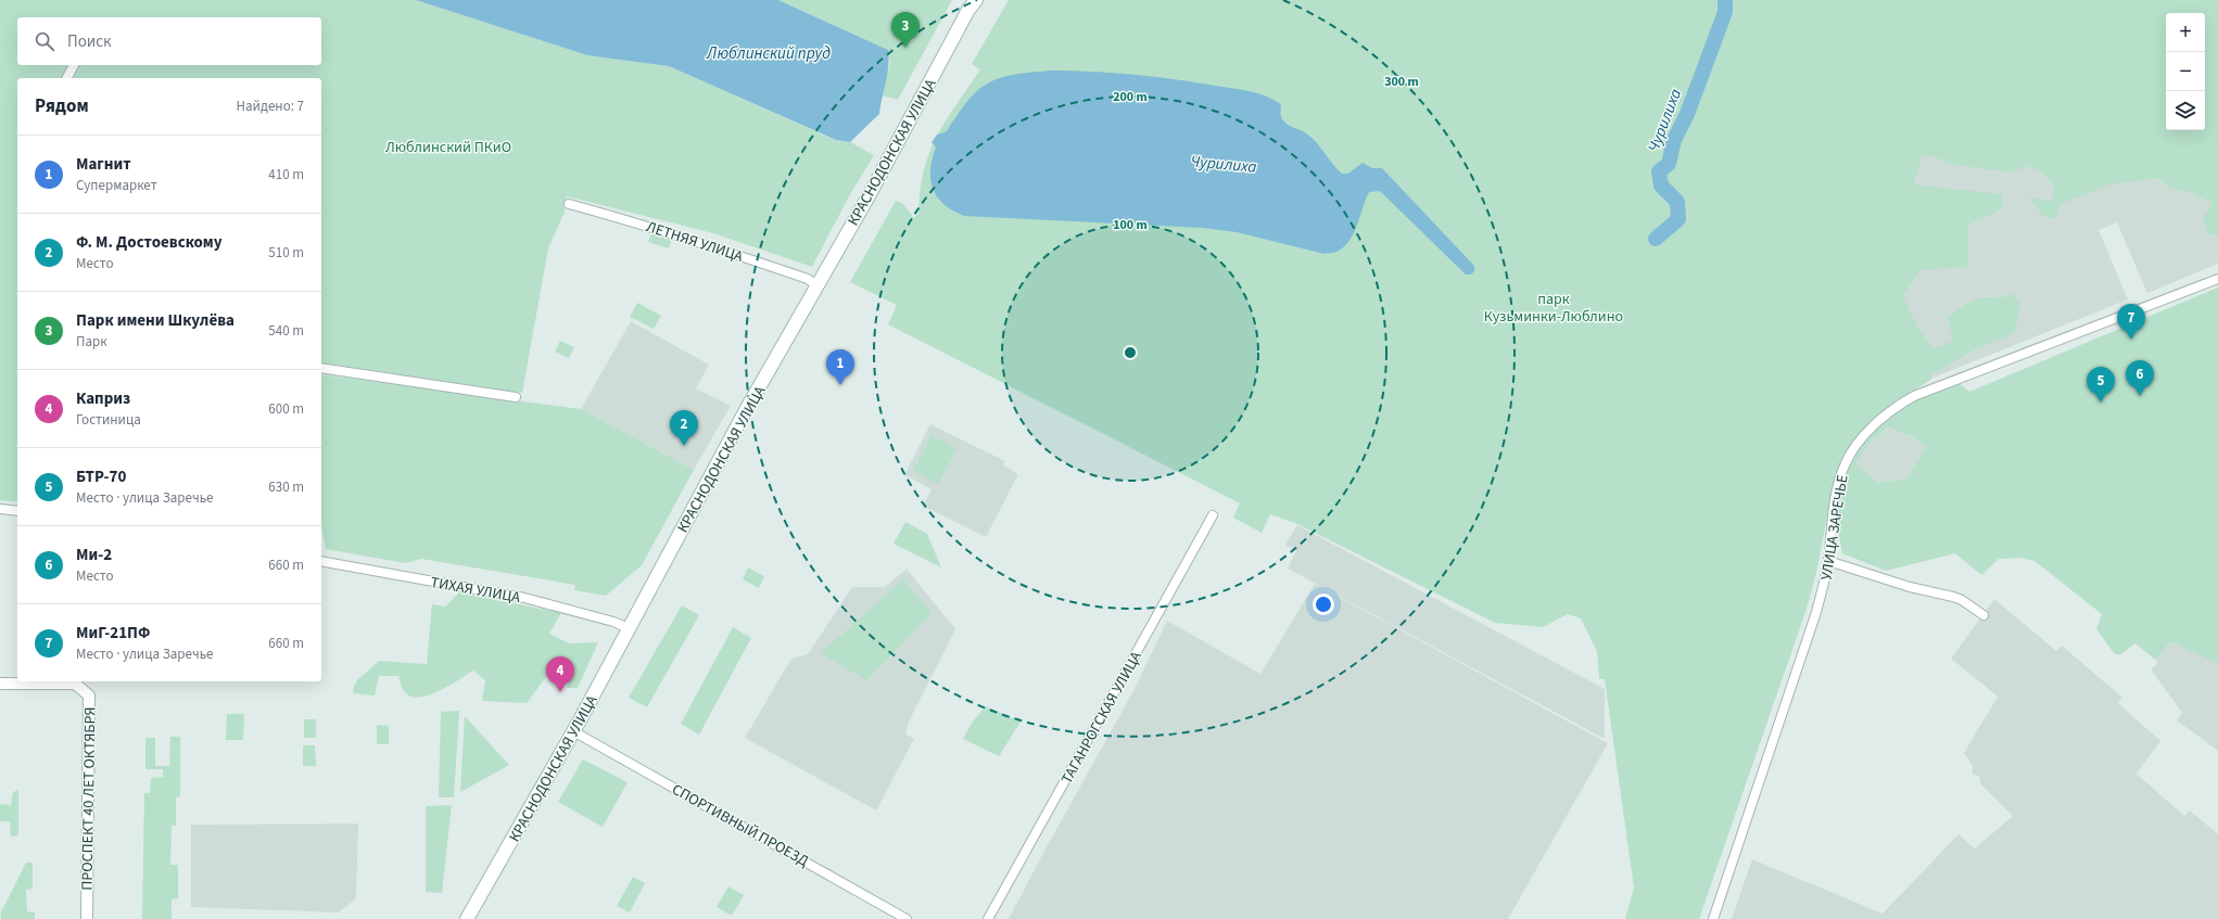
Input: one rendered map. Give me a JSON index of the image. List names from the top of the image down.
{
  "streets": {
    "main road": ["КРАСНОДОНСКАЯ УЛИЦА"],
    "street": [
      "ЛЕТНЯЯ УЛИЦА",
      "УЛИЦА ЗАРЕЧЬЕ",
      "ТИХАЯ УЛИЦА",
      "ТАГАНРОГСКАЯ УЛИЦА",
      "ПРОСПЕКТ 40 ЛЕТ ОКТЯБРЯ",
      "СПОРТИВНЫЙ ПРОЕЗД"
    ]
  },
  "crossings": [
    ["КРАСНОДОНСКАЯ УЛИЦА", "ЛЕТНЯЯ УЛИЦА"],
    ["КРАСНОДОНСКАЯ УЛИЦА", "ТИХАЯ УЛИЦА"],
    ["КРАСНОДОНСКАЯ УЛИЦА", "СПОРТИВНЫЙ ПРОЕЗД"]
  ],
  "water": ["Люблинский пруд", "Чурилиха"],
  "parks": ["Люблинский ПКиО", "парк Кузьминки-Люблино"],
  "page": {
    "pins": [
      "3",
      "7",
      "1",
      "6",
      "5",
      "2",
      "4"
    ],
    "map_buttons": ["+", "−"],
    "search": "Поиск",
    "heading": ["Рядом", "Найдено: 7"],
    "list": [
      {
        "mark": "1",
        "name": "Магнит",
        "note": "Супермаркет",
        "value": "410 m"
      },
      {
        "mark": "2",
        "name": "Ф. М. Достоевскому",
        "note": "Место",
        "value": "510 m"
      },
      {
        "mark": "3",
        "name": "Парк имени Шкулёва",
        "note": "Парк",
        "value": "540 m"
      },
      {
        "mark": "4",
        "name": "Каприз",
        "note": "Гостиница",
        "value": "600 m"
      },
      {
        "mark": "5",
        "name": "БТР-70",
        "note": "Место · улица Заречье",
        "value": "630 m"
      },
      {
        "mark": "6",
        "name": "Ми-2",
        "note": "Место",
        "value": "660 m"
      },
      {
        "mark": "7",
        "name": "МиГ-21ПФ",
        "note": "Место · улица Заречье",
        "value": "660 m"
      }
    ]
  },
  "rings": ["300 m", "200 m", "100 m"]
}
